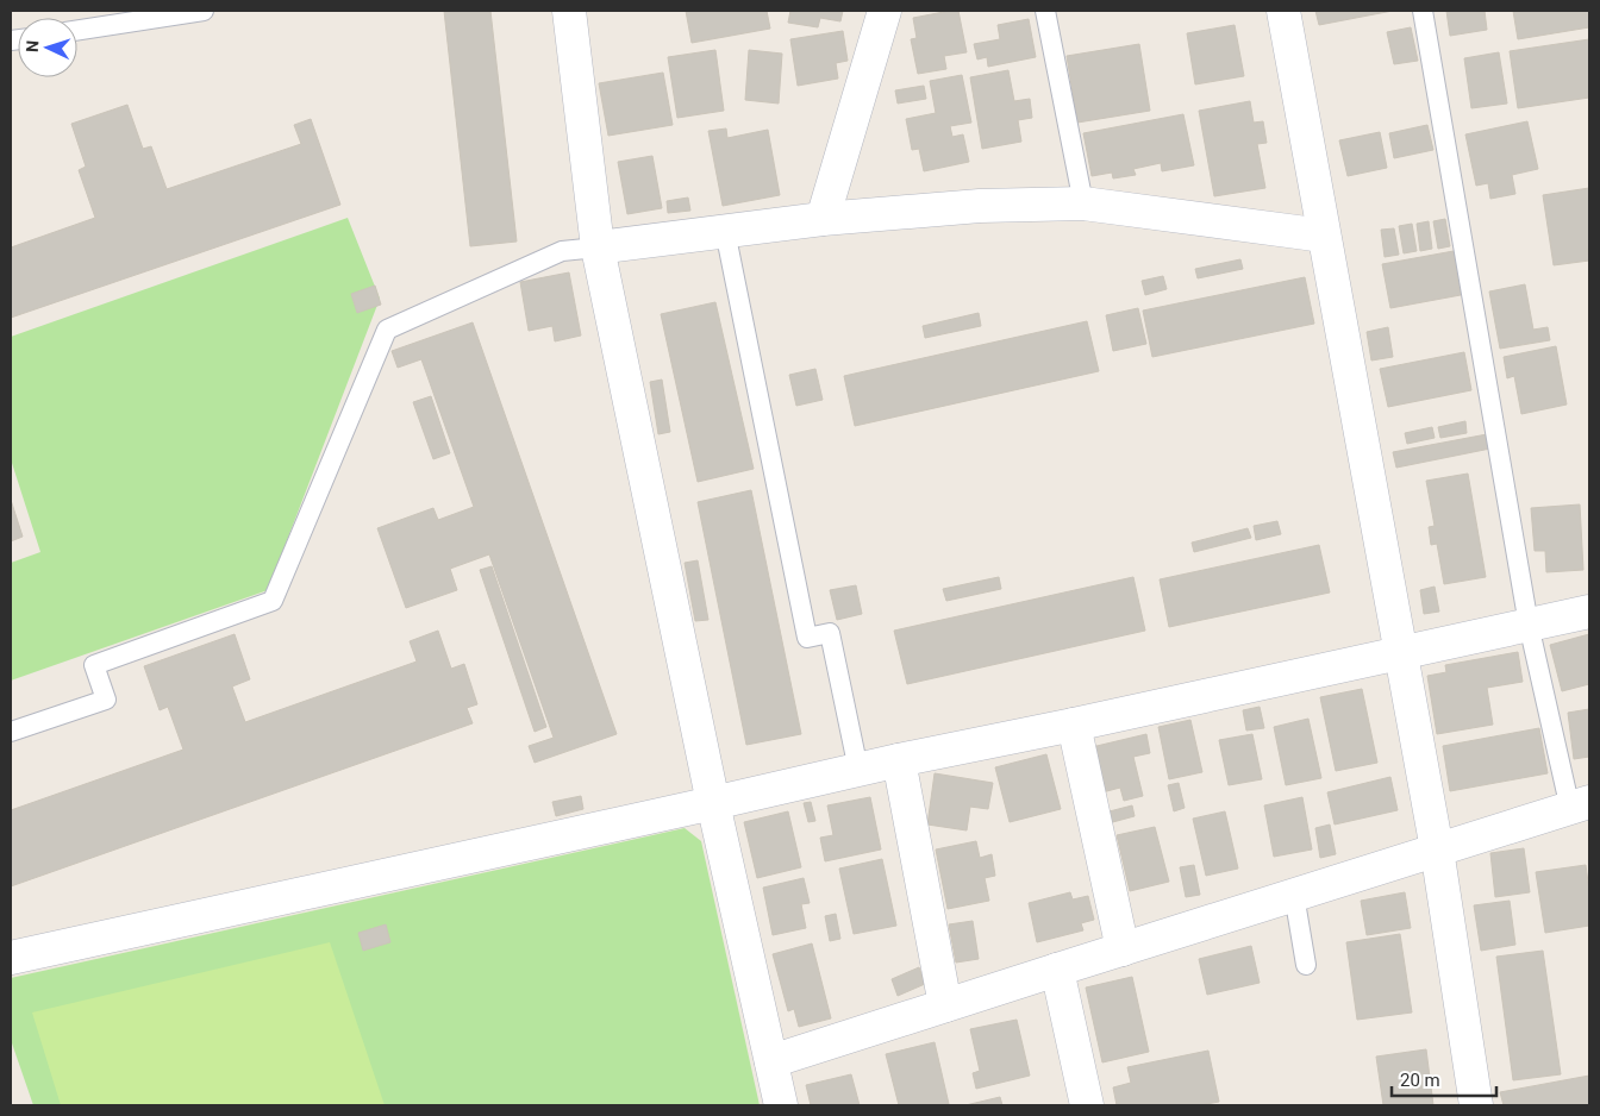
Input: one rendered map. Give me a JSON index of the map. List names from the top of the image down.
{
  "scale_bar": "20 m",
  "north": "left"
}
